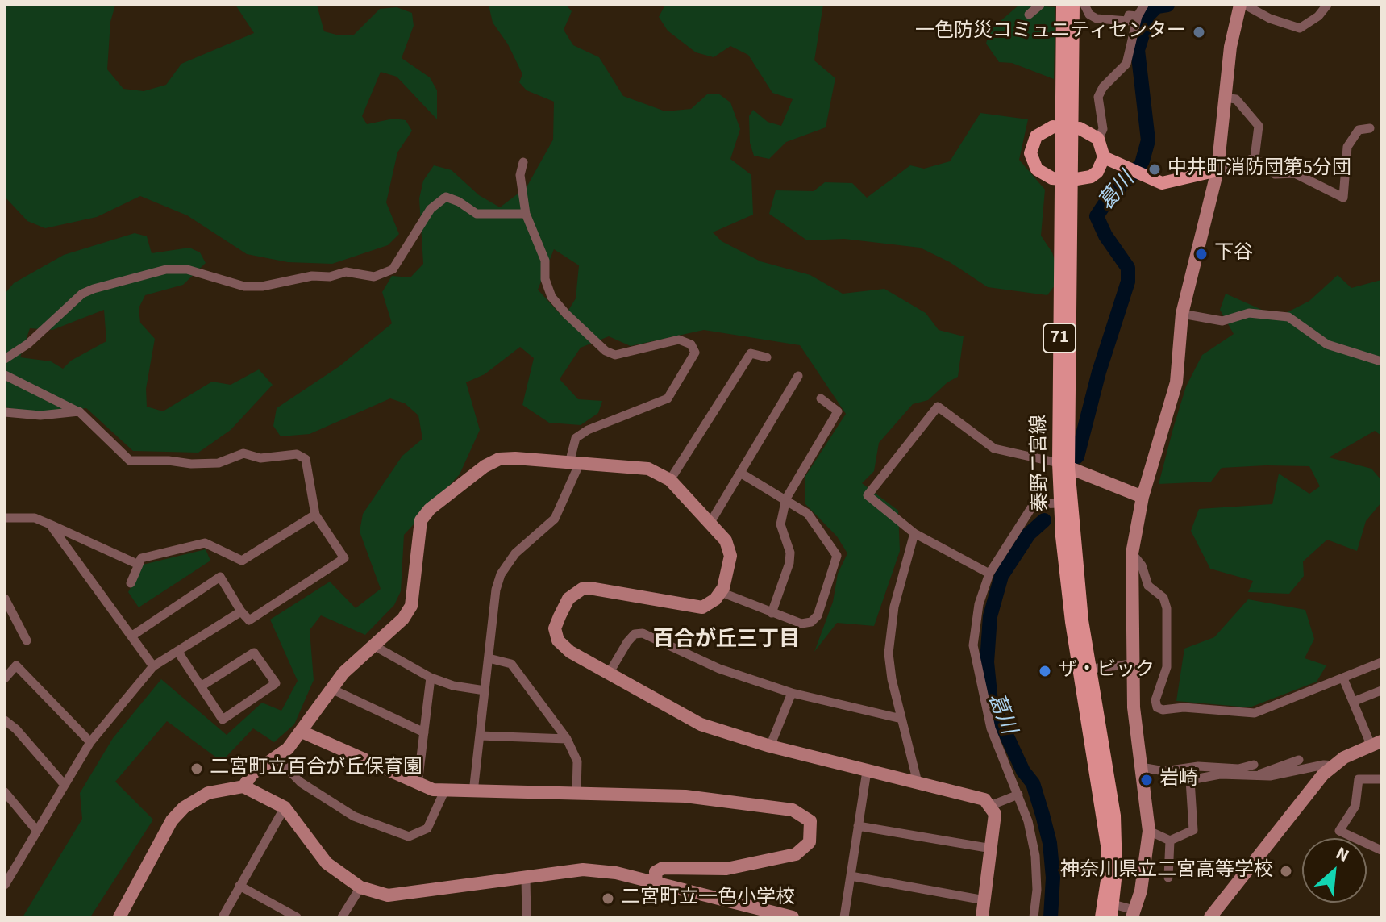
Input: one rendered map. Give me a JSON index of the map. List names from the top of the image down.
{
  "streets": {
    "main road": ["71", "秦野二宮線"]
  },
  "districts": ["百合が丘三丁目"],
  "water": ["葛川"],
  "places": [
    "一色防災コミュニティセンター",
    "中井町消防団第5分団",
    "下谷",
    "ザ・ビック",
    "二宮町立百合が丘保育園",
    "岩崎",
    "神奈川県立二宮高等学校",
    "二宮町立一色小学校"
  ],
  "north": "top right"
}
